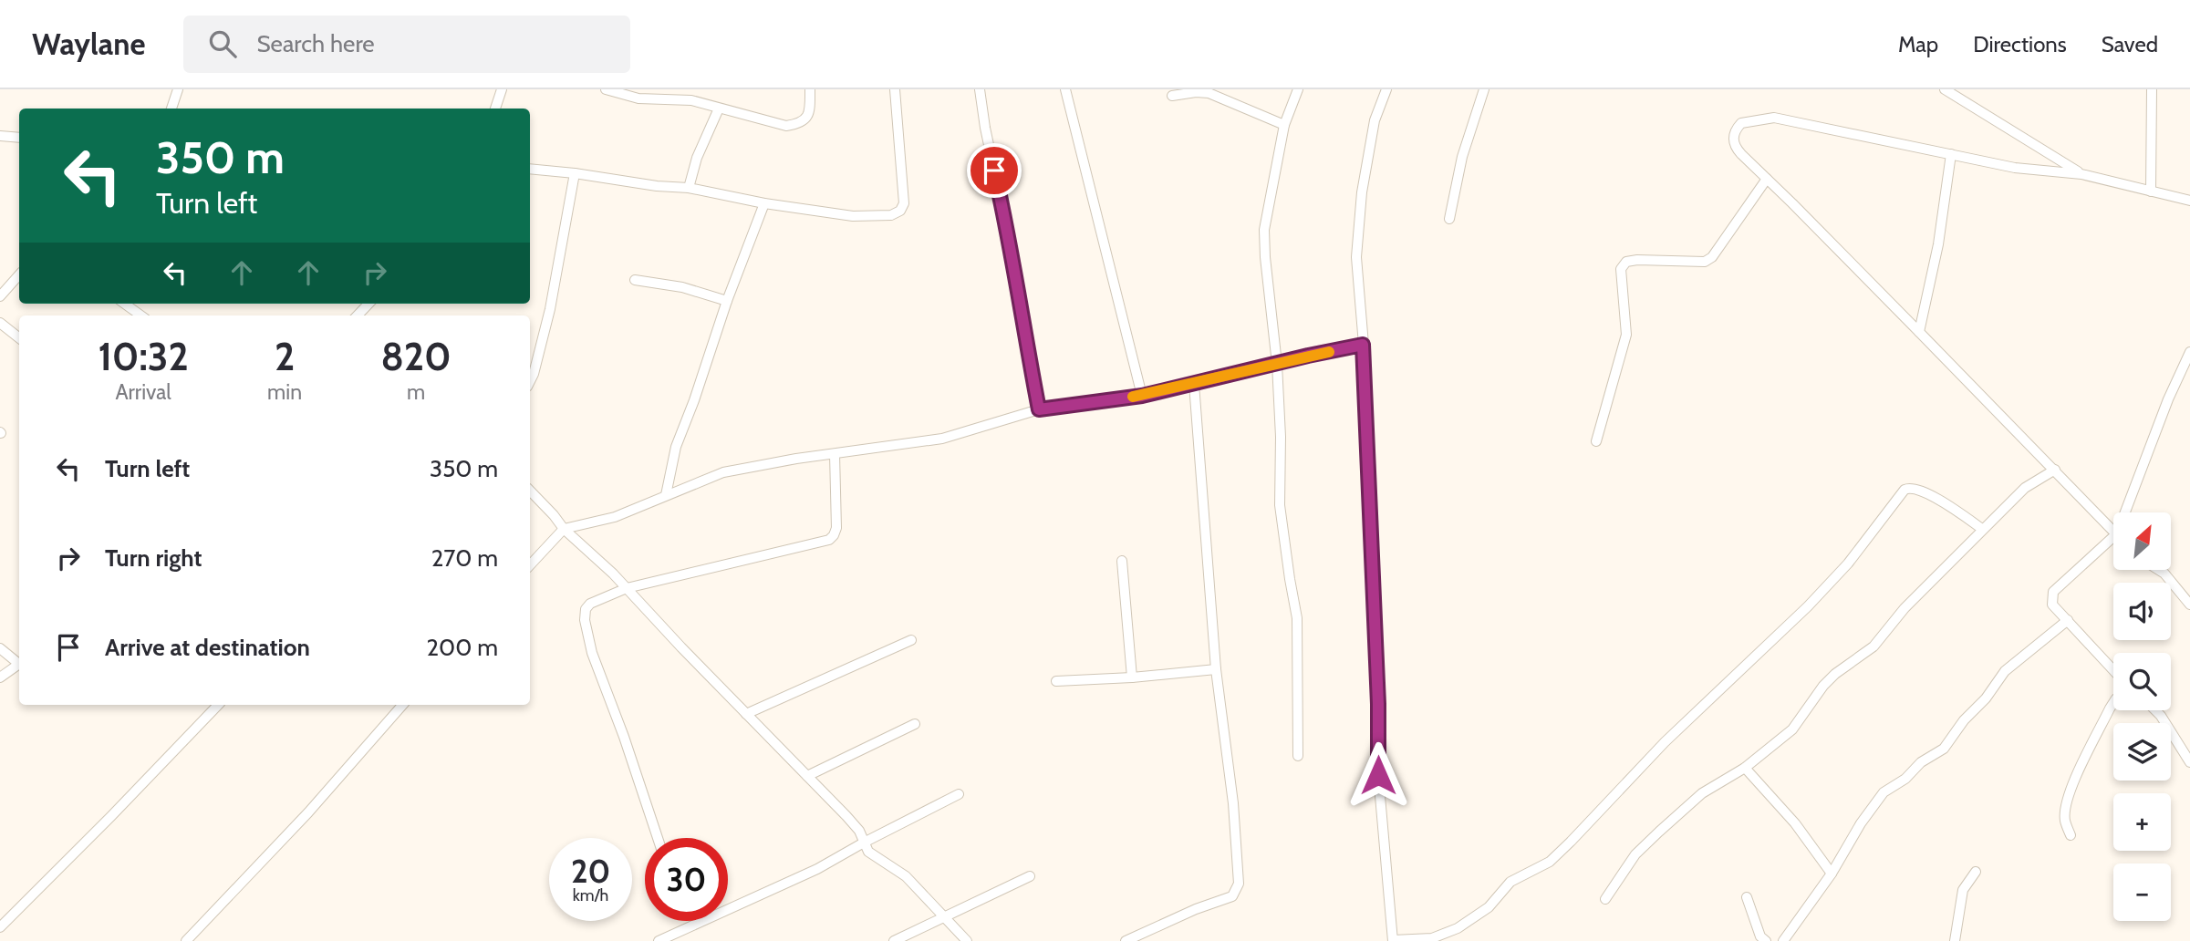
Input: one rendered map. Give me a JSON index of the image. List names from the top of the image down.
{
  "north": "top right",
  "page": {
    "header": "Waylane",
    "search": "Search here",
    "nav": ["Map", "Directions", "Saved"],
    "turn": ["350 m", "Turn left"],
    "eta": [
      "10:32",
      "Arrival",
      "2",
      "min",
      "820",
      "m"
    ],
    "list": [
      {
        "name": "Turn left",
        "value": "350 m"
      },
      {
        "name": "Turn right",
        "value": "270 m"
      },
      {
        "name": "Arrive at destination",
        "value": "200 m"
      }
    ],
    "map_buttons": ["+", "−"],
    "speed": "20 km/h",
    "limit": "30"
  }
}
